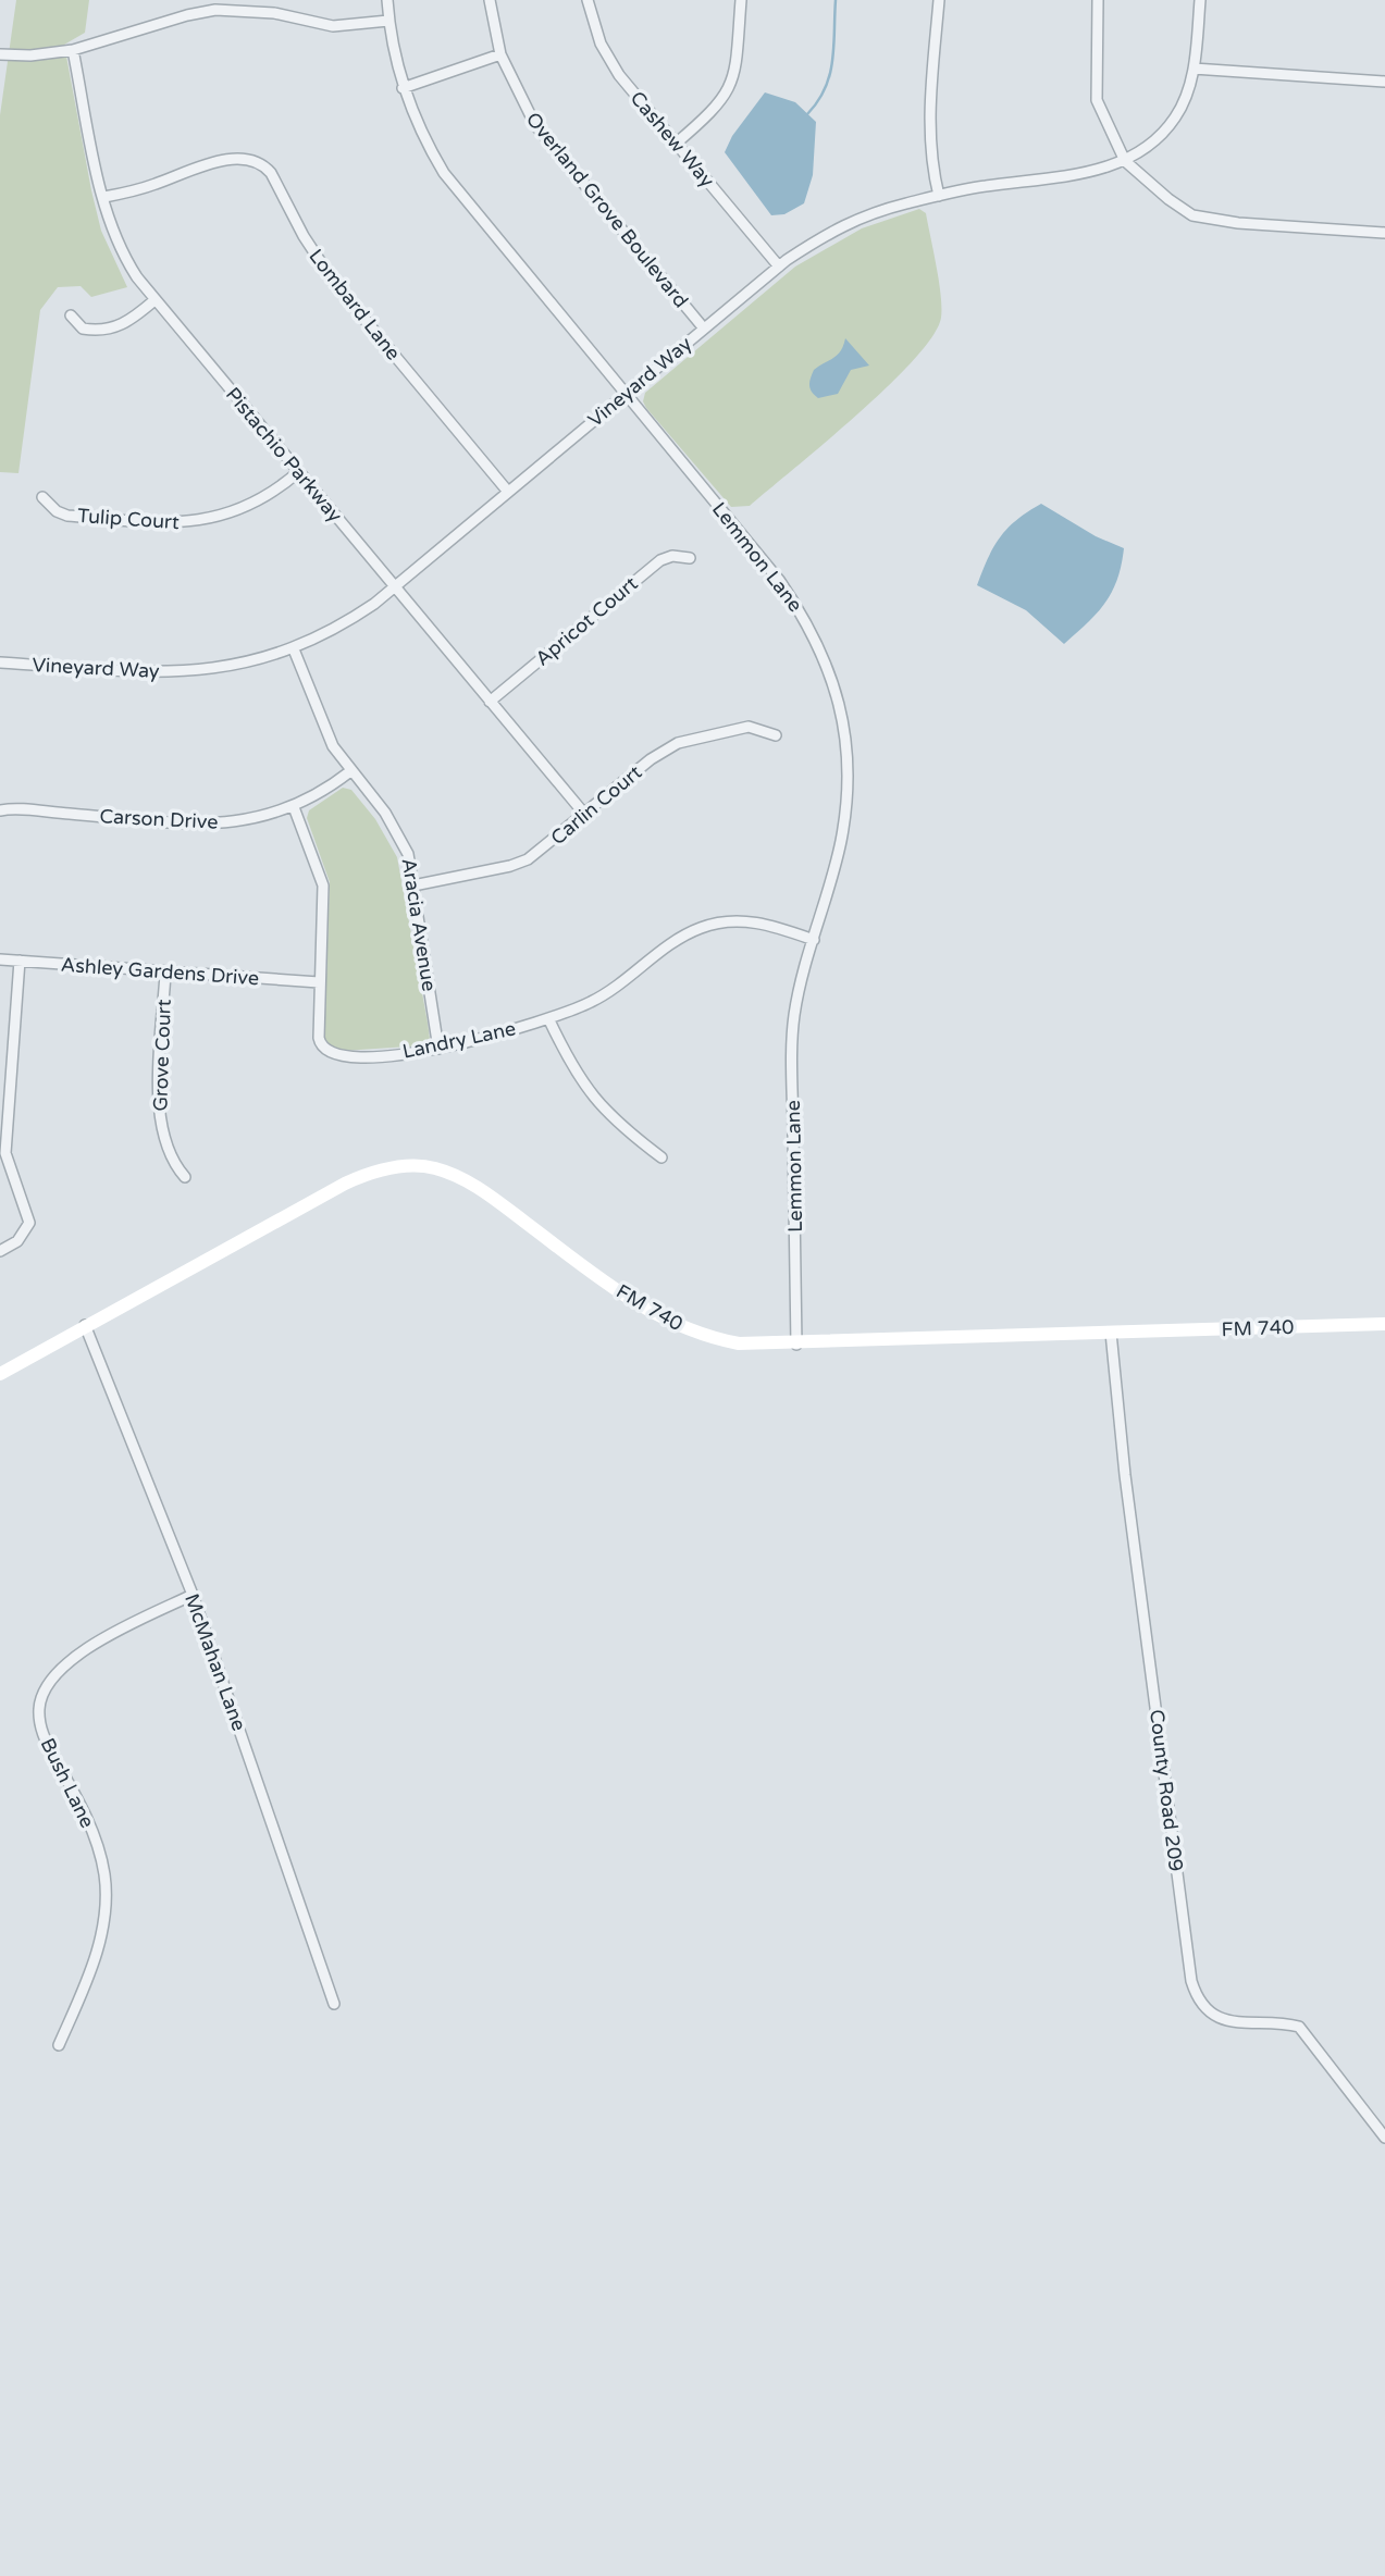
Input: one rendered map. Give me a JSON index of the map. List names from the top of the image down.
{
  "streets": {
    "main road": ["FM 740"],
    "street": [
      "Cashew Way",
      "Overland Grove Boulevard",
      "Lombard Lane",
      "Vineyard Way",
      "Pistachio Parkway",
      "Tulip Court",
      "Lemmon Lane",
      "Apricot Court",
      "Carlin Court",
      "Carson Drive",
      "Aracia Avenue",
      "Ashley Gardens Drive",
      "Landry Lane",
      "Grove Court",
      "McMahan Lane",
      "Bush Lane",
      "County Road 209"
    ]
  },
  "crossings": [
    ["Cashew Way", "Vineyard Way"],
    ["Overland Grove Boulevard", "Vineyard Way"],
    ["Lombard Lane", "Vineyard Way"],
    ["Lombard Lane", "Pistachio Parkway"],
    ["Vineyard Way", "Pistachio Parkway"],
    ["Vineyard Way", "Lemmon Lane"],
    ["Vineyard Way", "Aracia Avenue"],
    ["Pistachio Parkway", "Tulip Court"],
    ["Pistachio Parkway", "Apricot Court"],
    ["Pistachio Parkway", "Carlin Court"],
    ["Lemmon Lane", "Landry Lane"],
    ["Lemmon Lane", "FM 740"],
    ["Carlin Court", "Aracia Avenue"],
    ["Carson Drive", "Aracia Avenue"],
    ["Carson Drive", "Landry Lane"],
    ["Aracia Avenue", "Landry Lane"],
    ["Ashley Gardens Drive", "Landry Lane"],
    ["Ashley Gardens Drive", "Grove Court"],
    ["FM 740", "McMahan Lane"],
    ["FM 740", "County Road 209"],
    ["McMahan Lane", "Bush Lane"]
  ]
}
